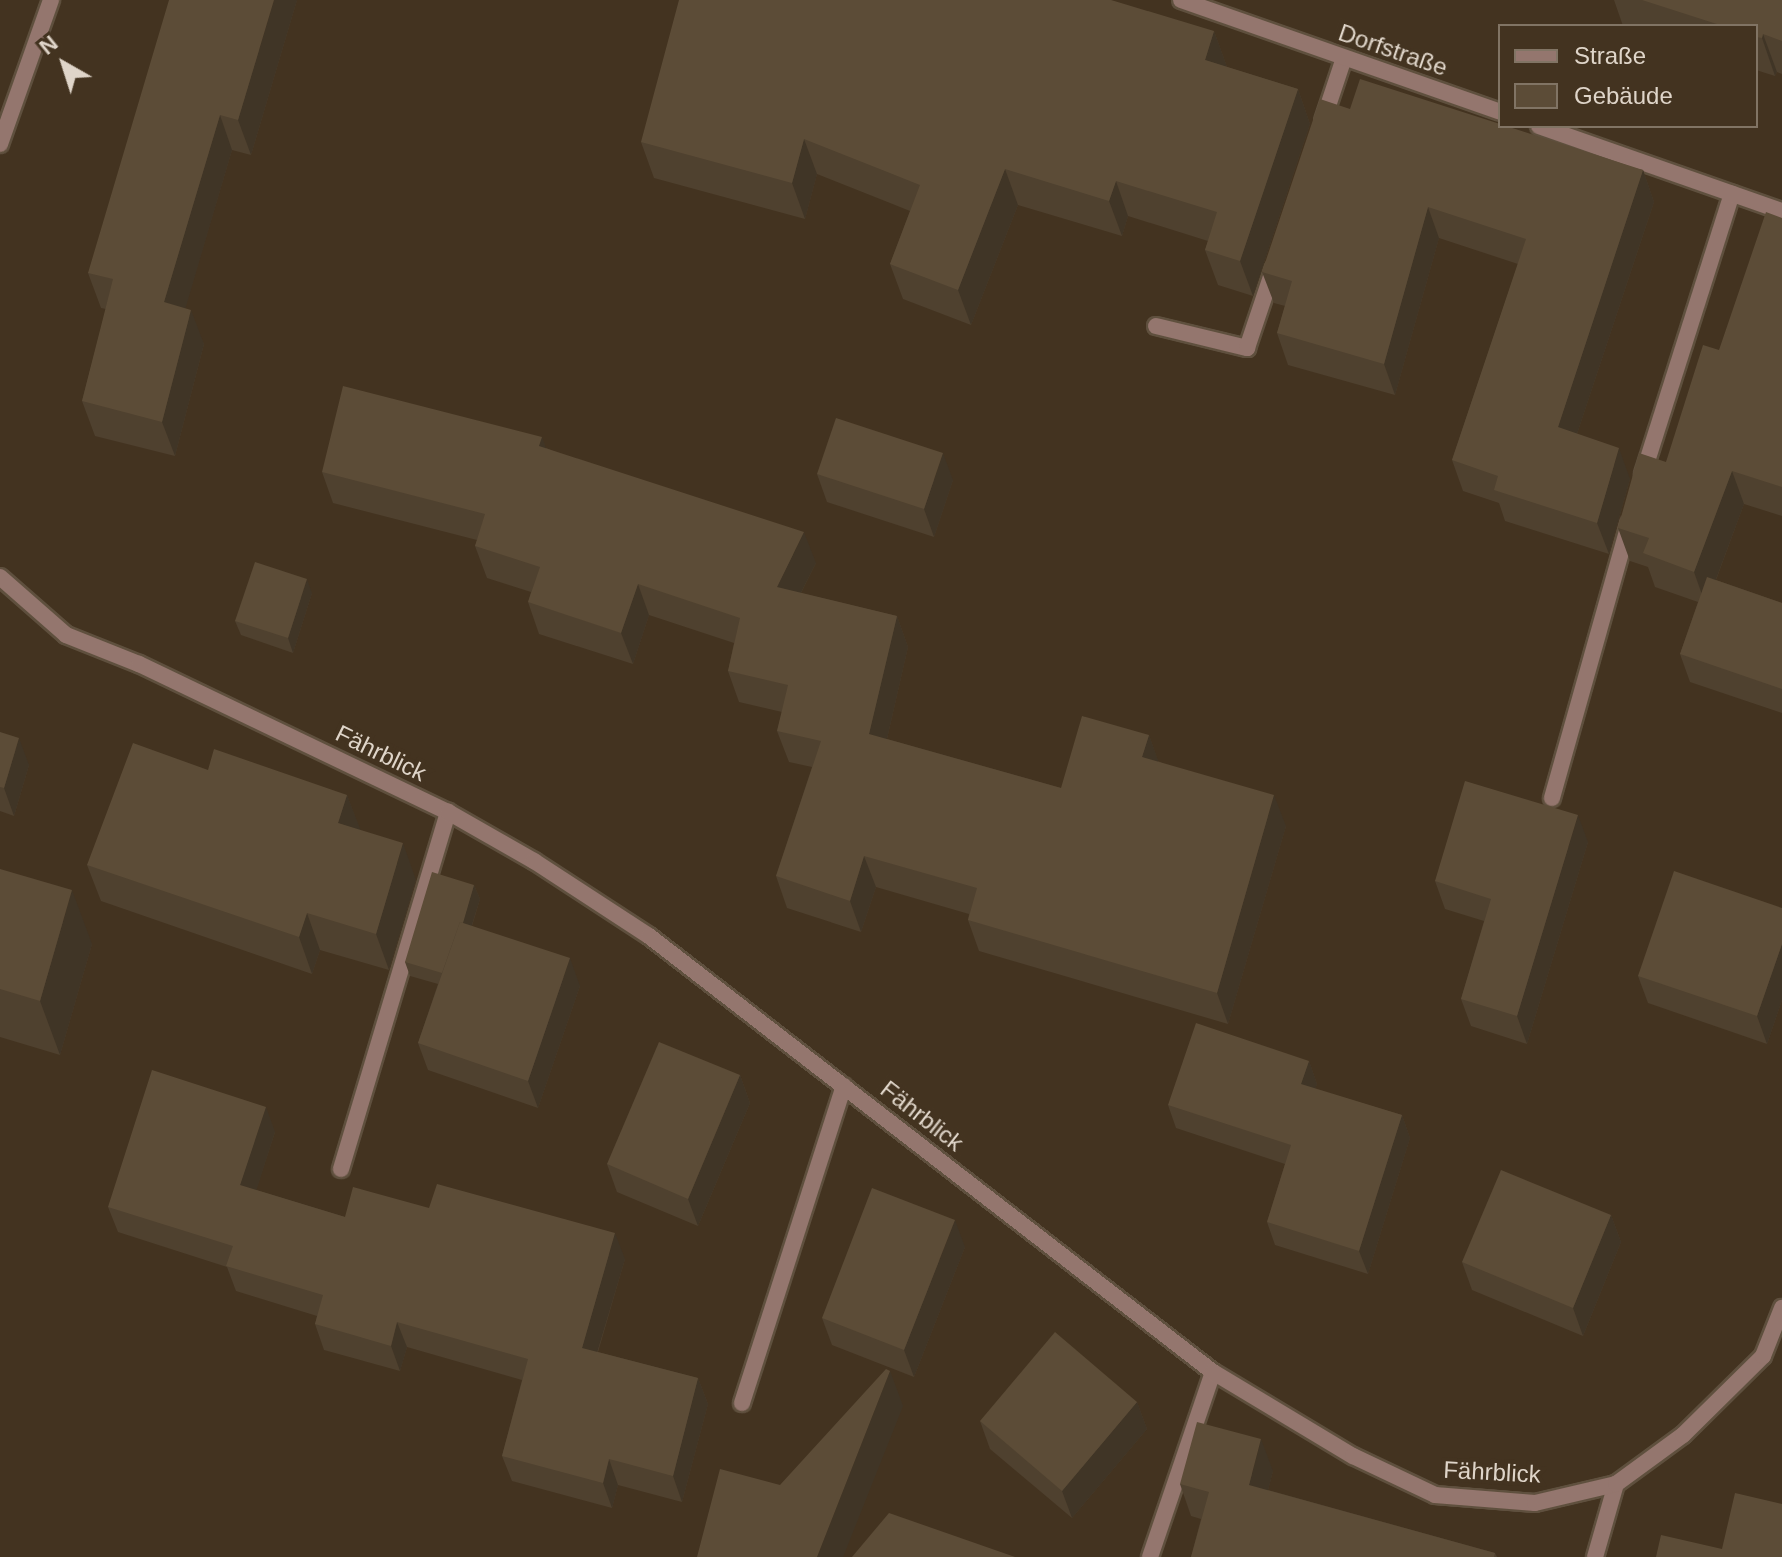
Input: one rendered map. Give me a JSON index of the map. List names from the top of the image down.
{
  "streets": {
    "street": ["Dorfstraße", "Fährblick"]
  },
  "legend": ["Straße", "Gebäude"],
  "north": "top left"
}
